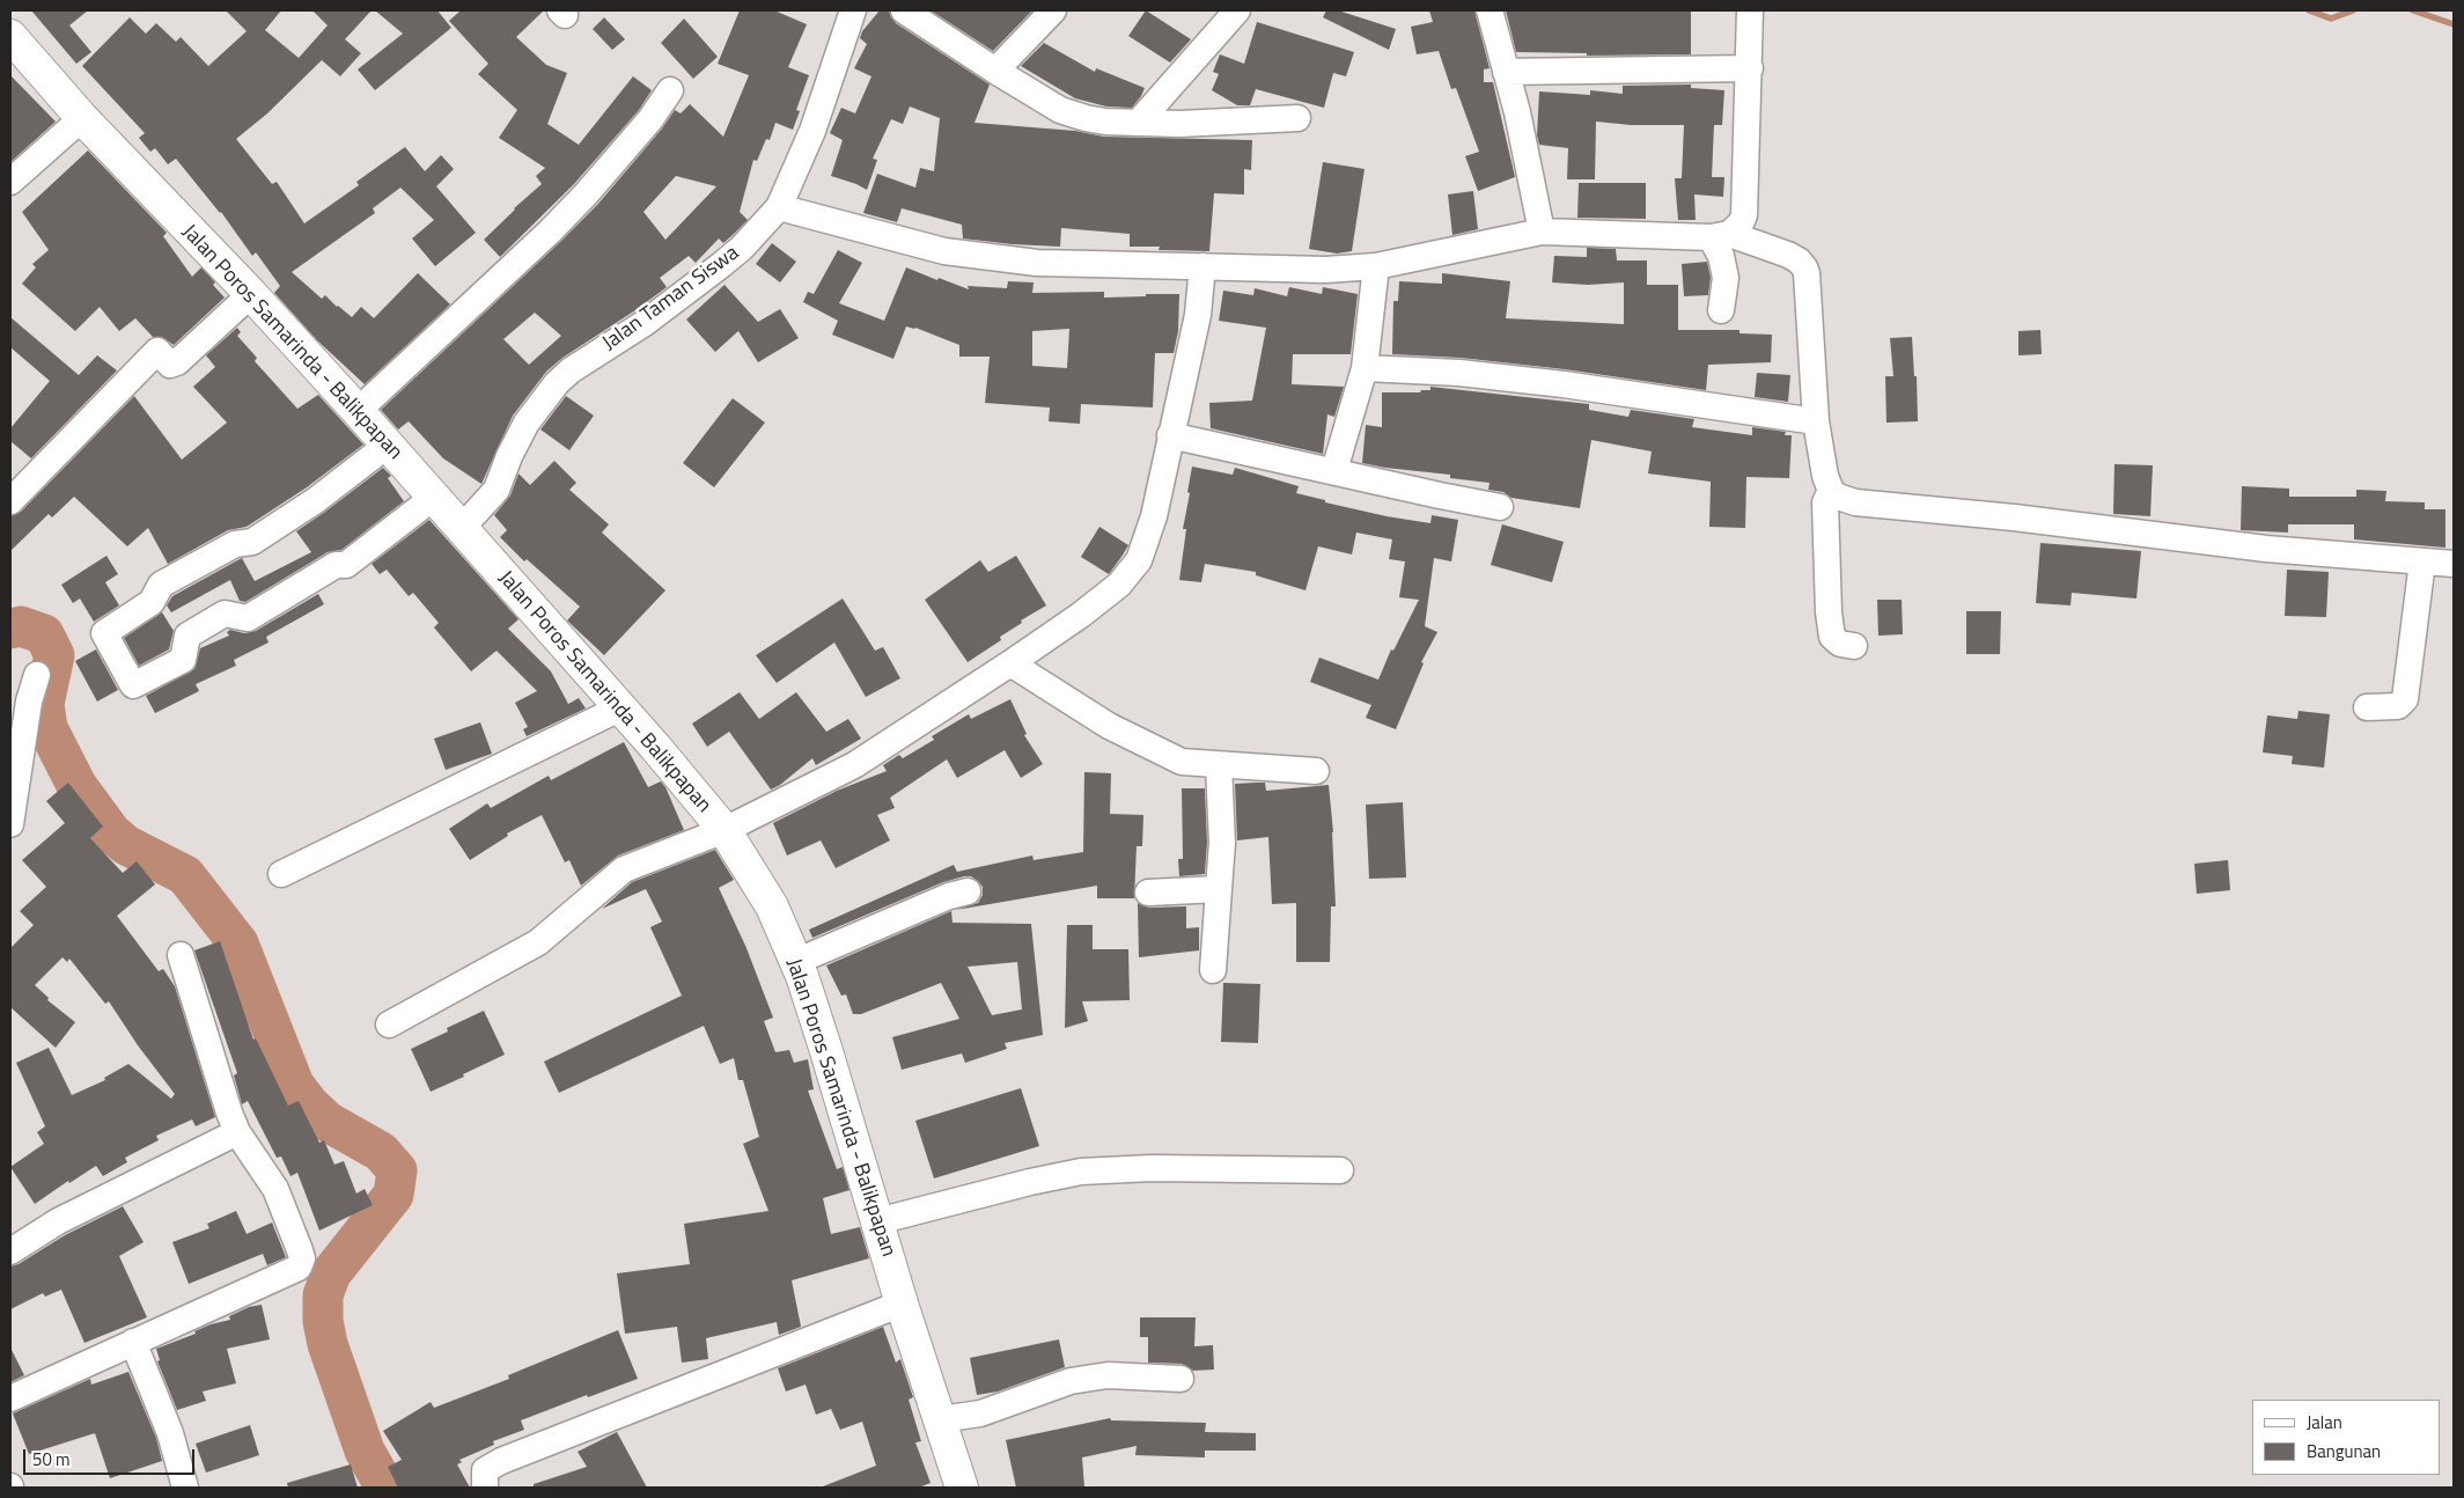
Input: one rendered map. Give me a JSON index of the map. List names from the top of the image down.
{
  "streets": {
    "highway": ["Jalan Poros Samarinda - Balikpapan"],
    "street": ["Jalan Taman Siswa"]
  },
  "crossings": [
    ["Jalan Taman Siswa", "Jalan Poros Samarinda - Balikpapan"]
  ],
  "legend": ["Jalan", "Bangunan"],
  "scale_bar": "50 m"
}
